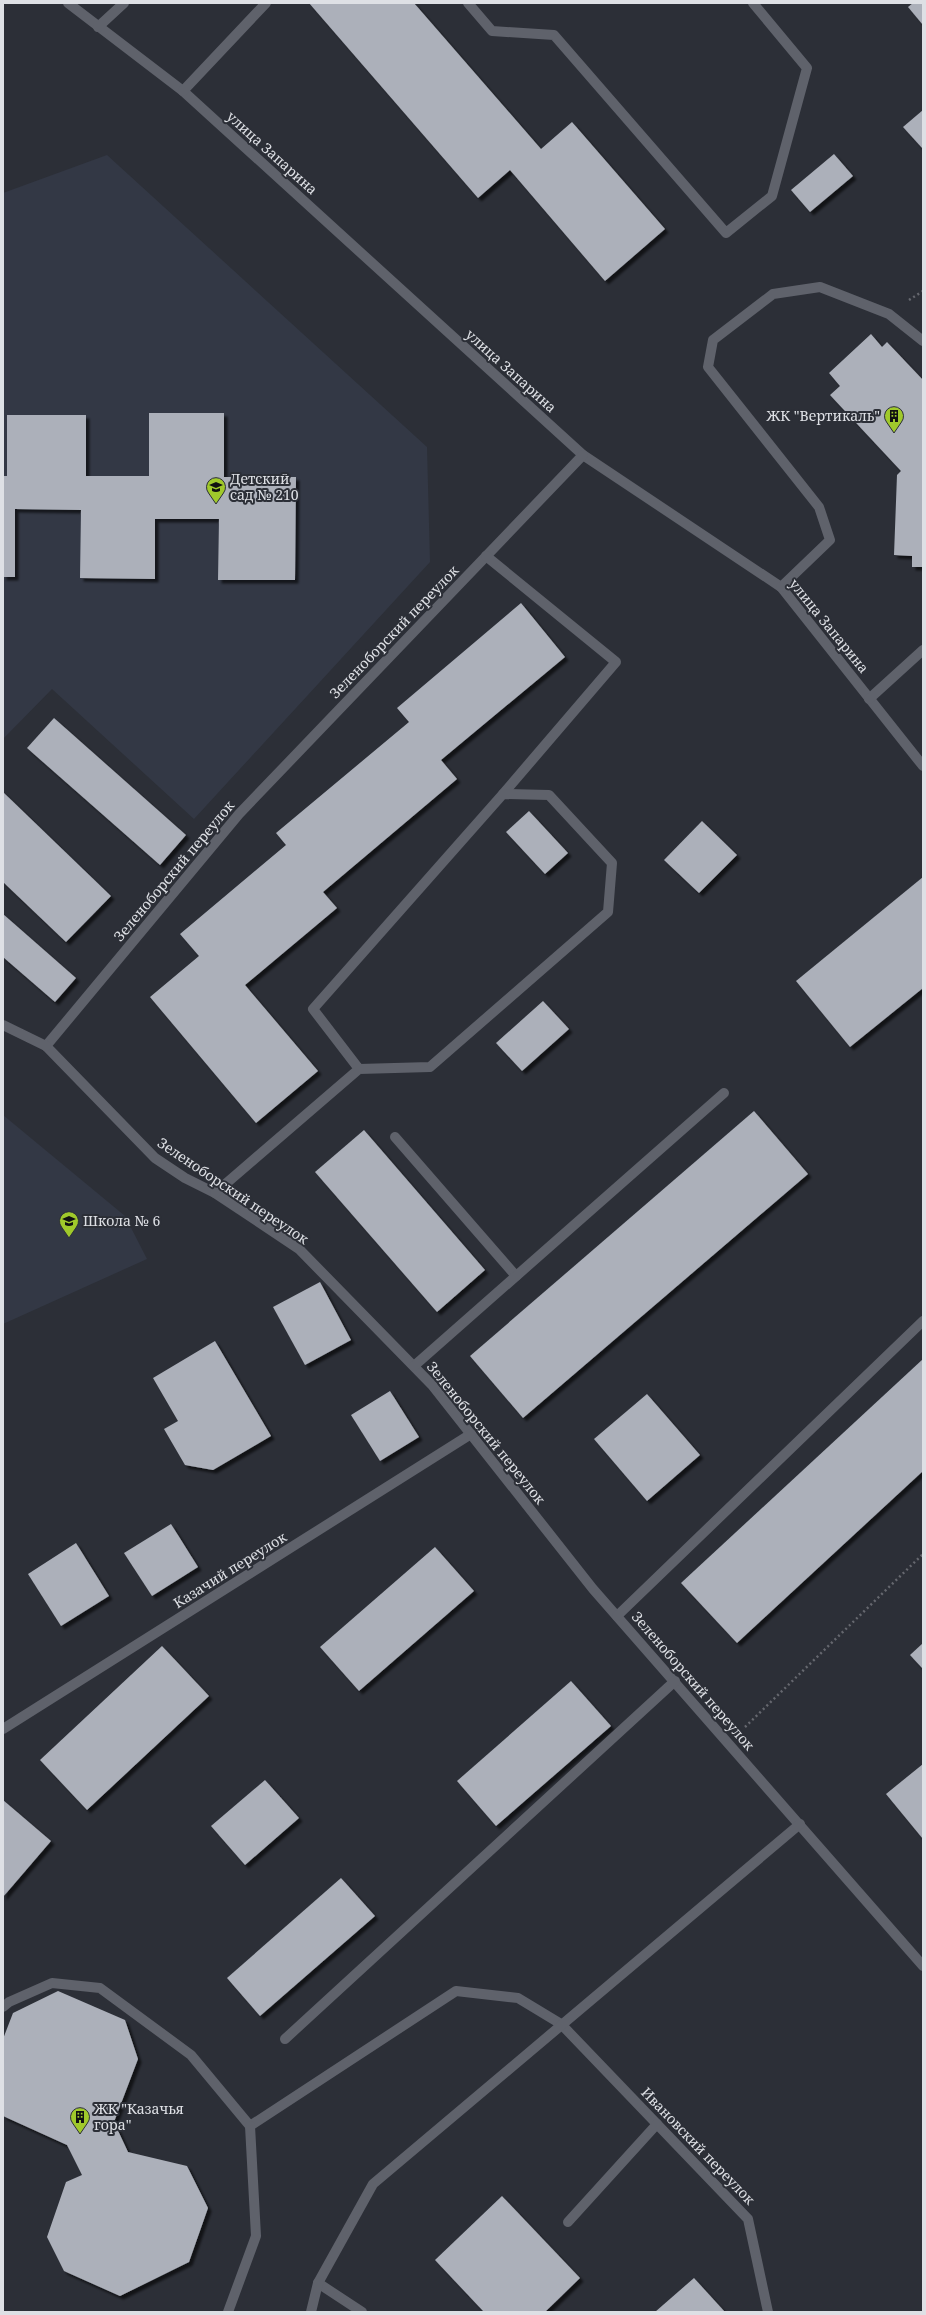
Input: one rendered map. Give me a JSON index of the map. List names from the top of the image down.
{
  "streets": {
    "street": [
      "улица Запарина",
      "Зеленоборский переулок",
      "Казачий переулок",
      "Ивановский переулок"
    ]
  },
  "crossings": [
    ["улица Запарина", "Зеленоборский переулок"],
    ["Зеленоборский переулок", "Казачий переулок"]
  ],
  "places": {
    "building": ["ЖК \"Вертикаль\"", "ЖК \"Казачья гора\""],
    "school or university": ["Детский сад № 210", "Школа № 6"]
  }
}
